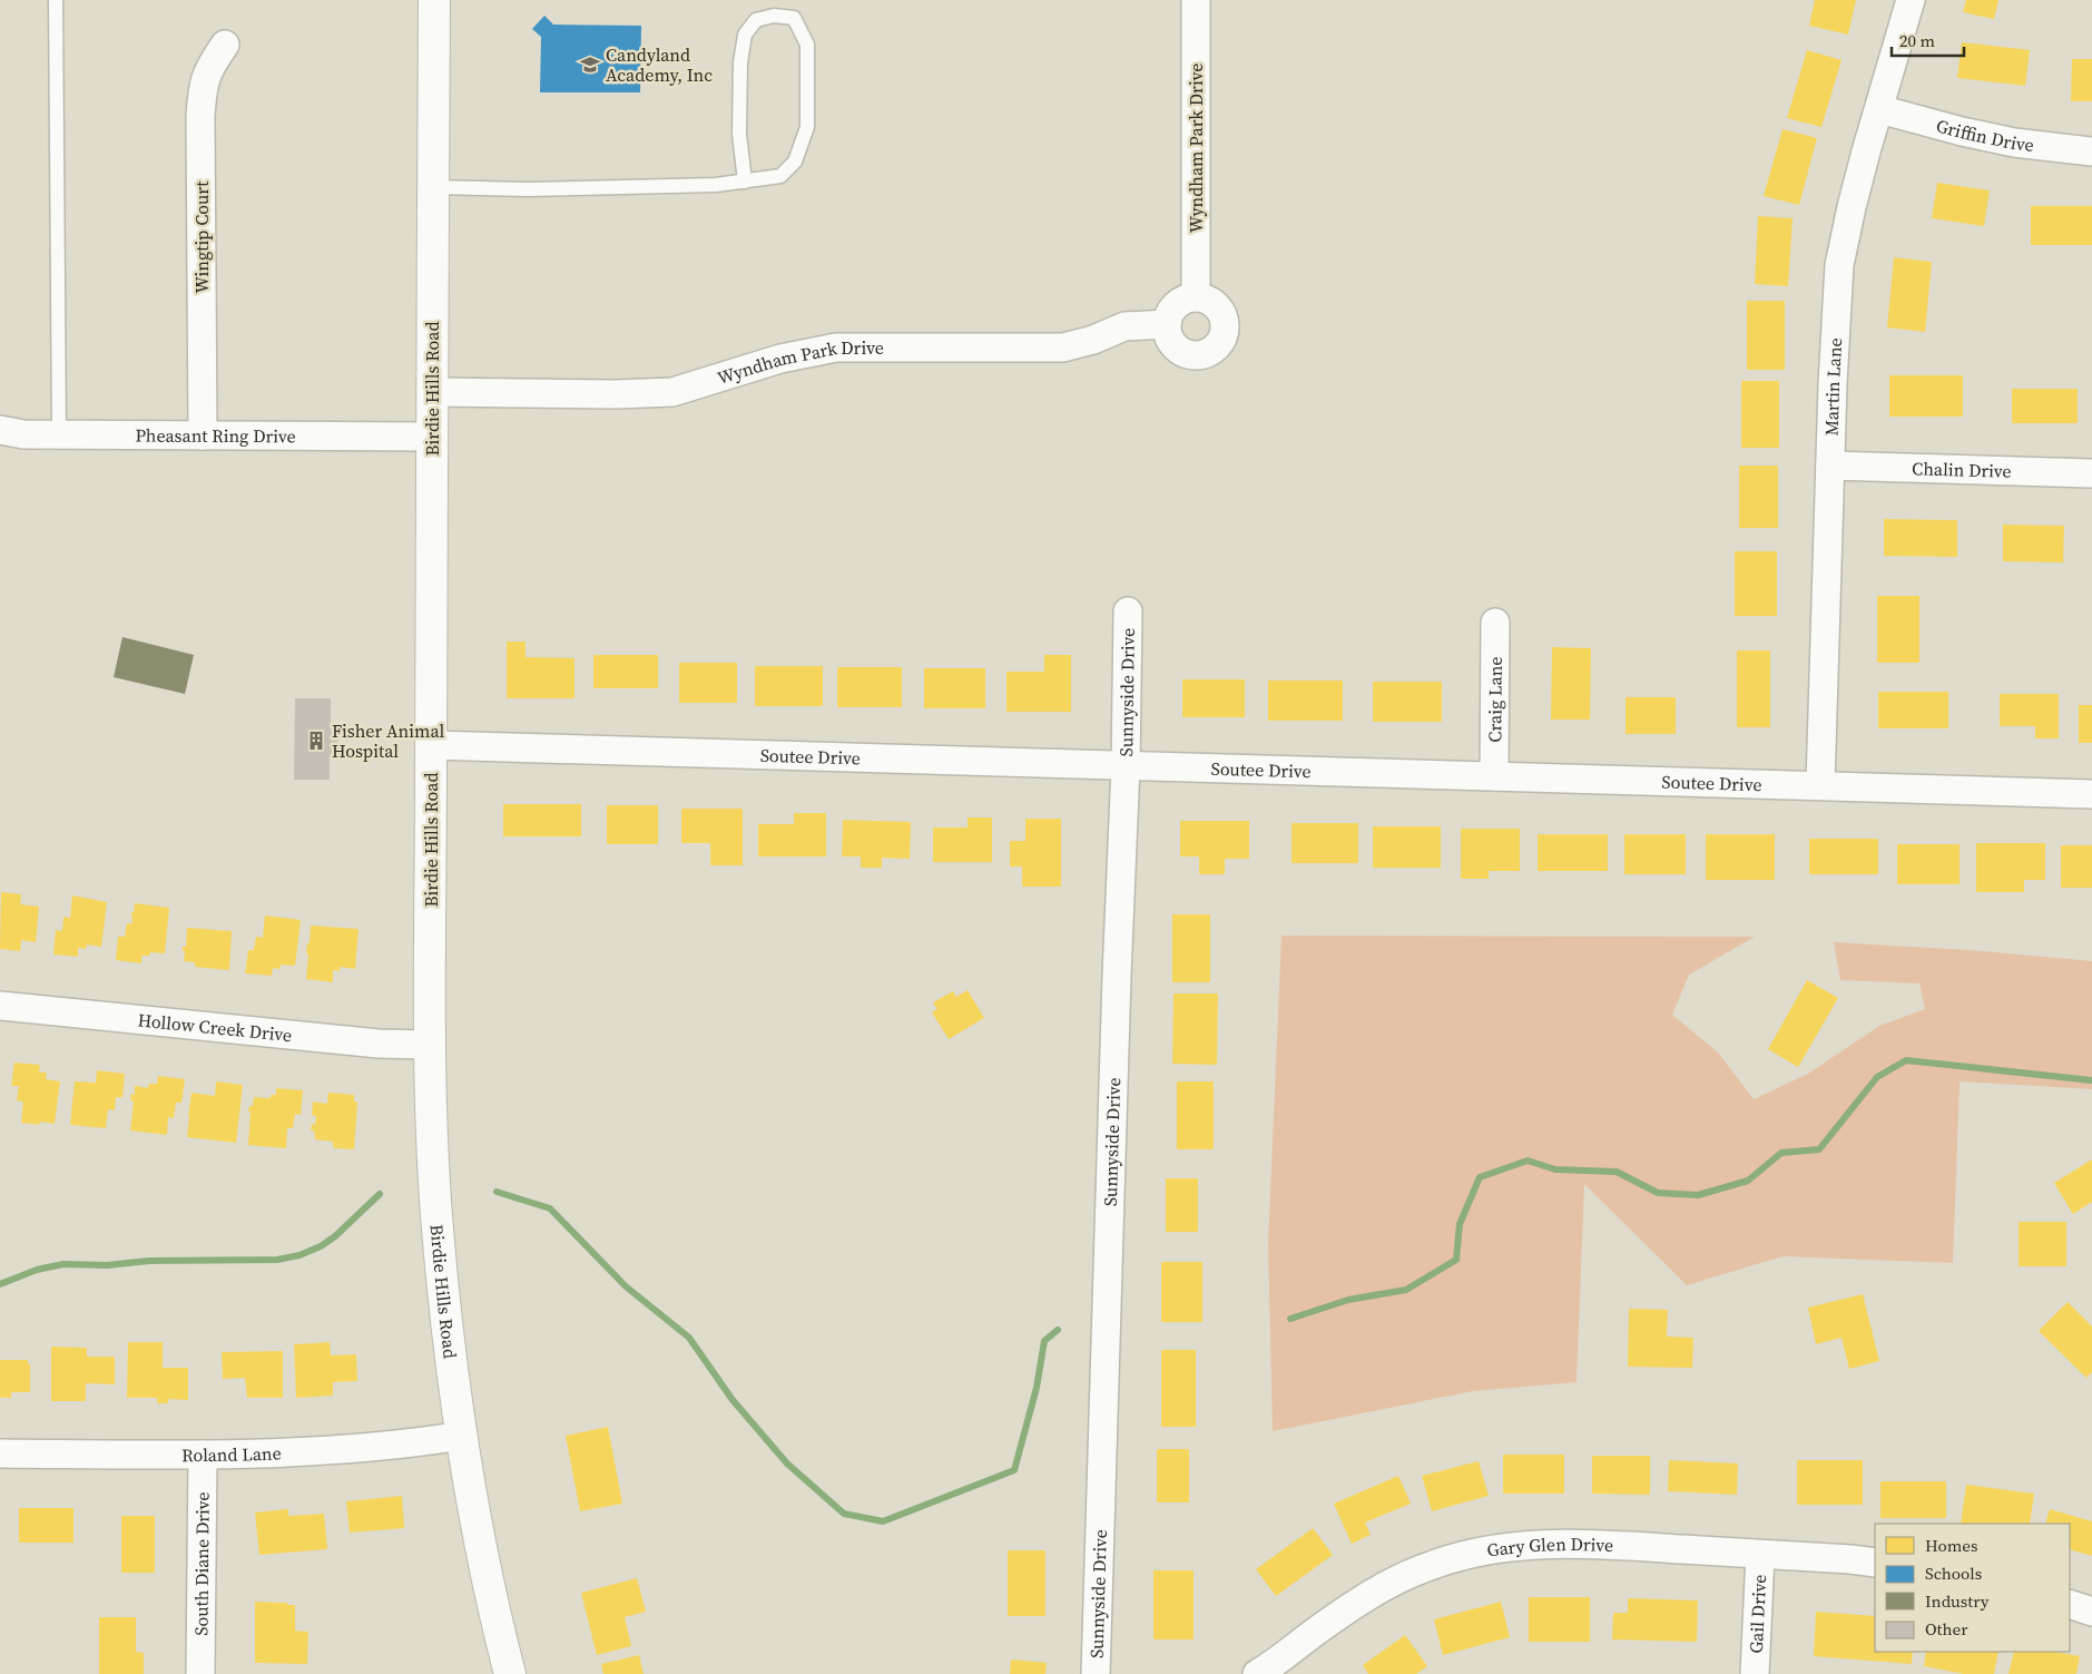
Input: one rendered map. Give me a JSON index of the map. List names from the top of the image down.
{
  "streets": {
    "main road": ["Birdie Hills Road"],
    "street": [
      "Griffin Drive",
      "Wyndham Park Drive",
      "Wingtip Court",
      "Martin Lane",
      "Pheasant Ring Drive",
      "Chalin Drive",
      "Sunnyside Drive",
      "Craig Lane",
      "Soutee Drive",
      "Hollow Creek Drive",
      "Roland Lane",
      "Gary Glen Drive",
      "South Diane Drive",
      "Gail Drive"
    ]
  },
  "crossings": [
    ["Griffin Drive", "Martin Lane"],
    ["Wyndham Park Drive", "Birdie Hills Road"],
    ["Wingtip Court", "Pheasant Ring Drive"],
    ["Martin Lane", "Chalin Drive"],
    ["Martin Lane", "Soutee Drive"],
    ["Birdie Hills Road", "Pheasant Ring Drive"],
    ["Birdie Hills Road", "Soutee Drive"],
    ["Birdie Hills Road", "Hollow Creek Drive"],
    ["Birdie Hills Road", "Roland Lane"],
    ["Sunnyside Drive", "Soutee Drive"],
    ["Craig Lane", "Soutee Drive"],
    ["Roland Lane", "South Diane Drive"],
    ["Gary Glen Drive", "Gail Drive"]
  ],
  "places": {
    "school or university": ["Candyland Academy, Inc"],
    "building": ["Fisher Animal Hospital"]
  },
  "legend": [
    "Homes",
    "Schools",
    "Industry",
    "Other"
  ],
  "scale_bar": "20 m"
}
